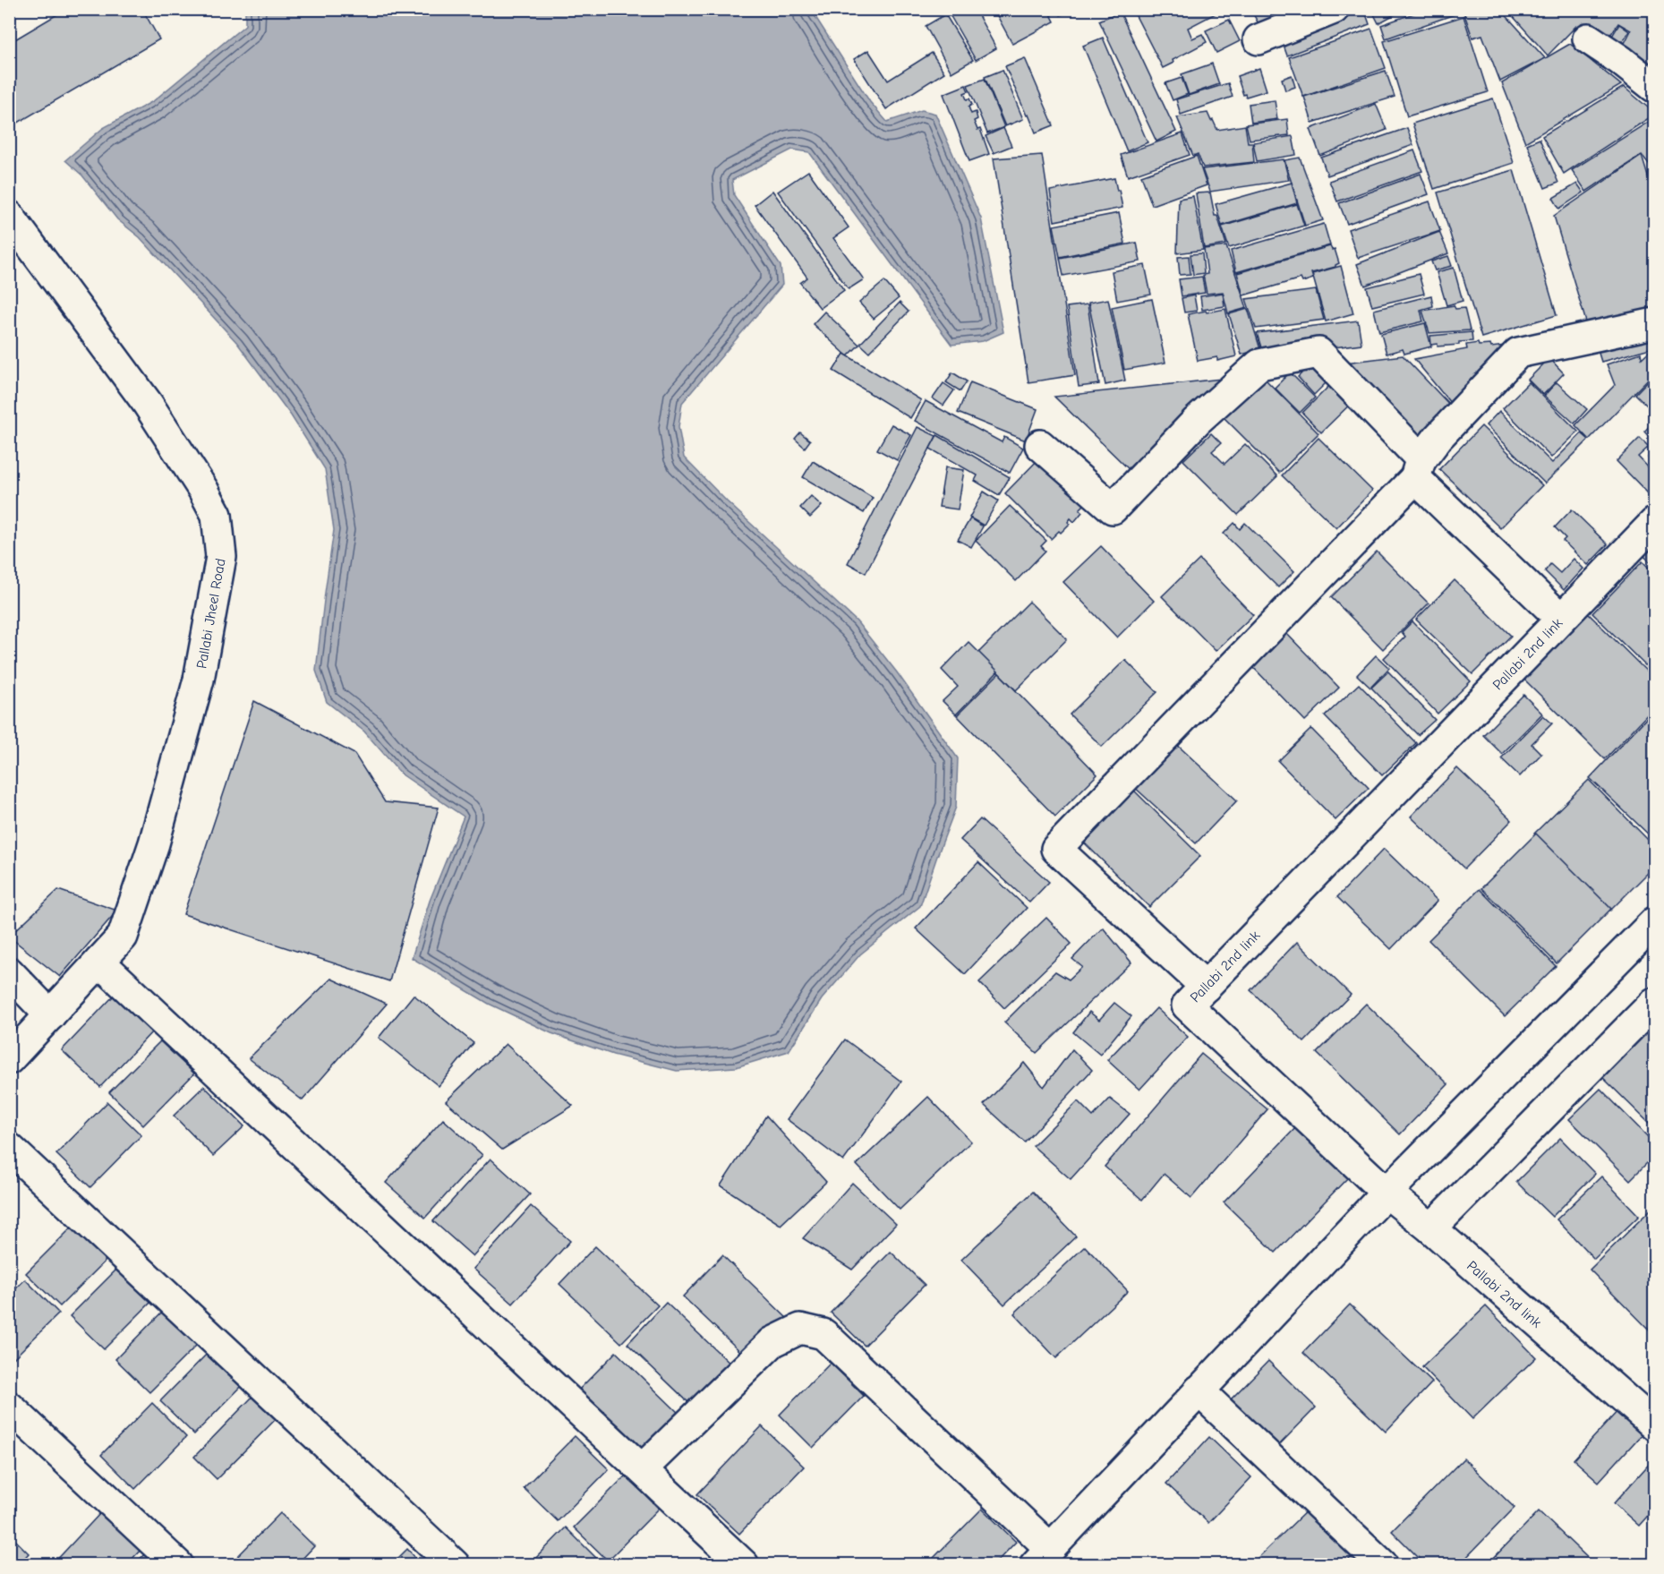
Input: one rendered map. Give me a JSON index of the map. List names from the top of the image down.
{
  "streets": {
    "street": ["Pallabi Jheel Road", "Pallabi 2nd link"]
  }
}
